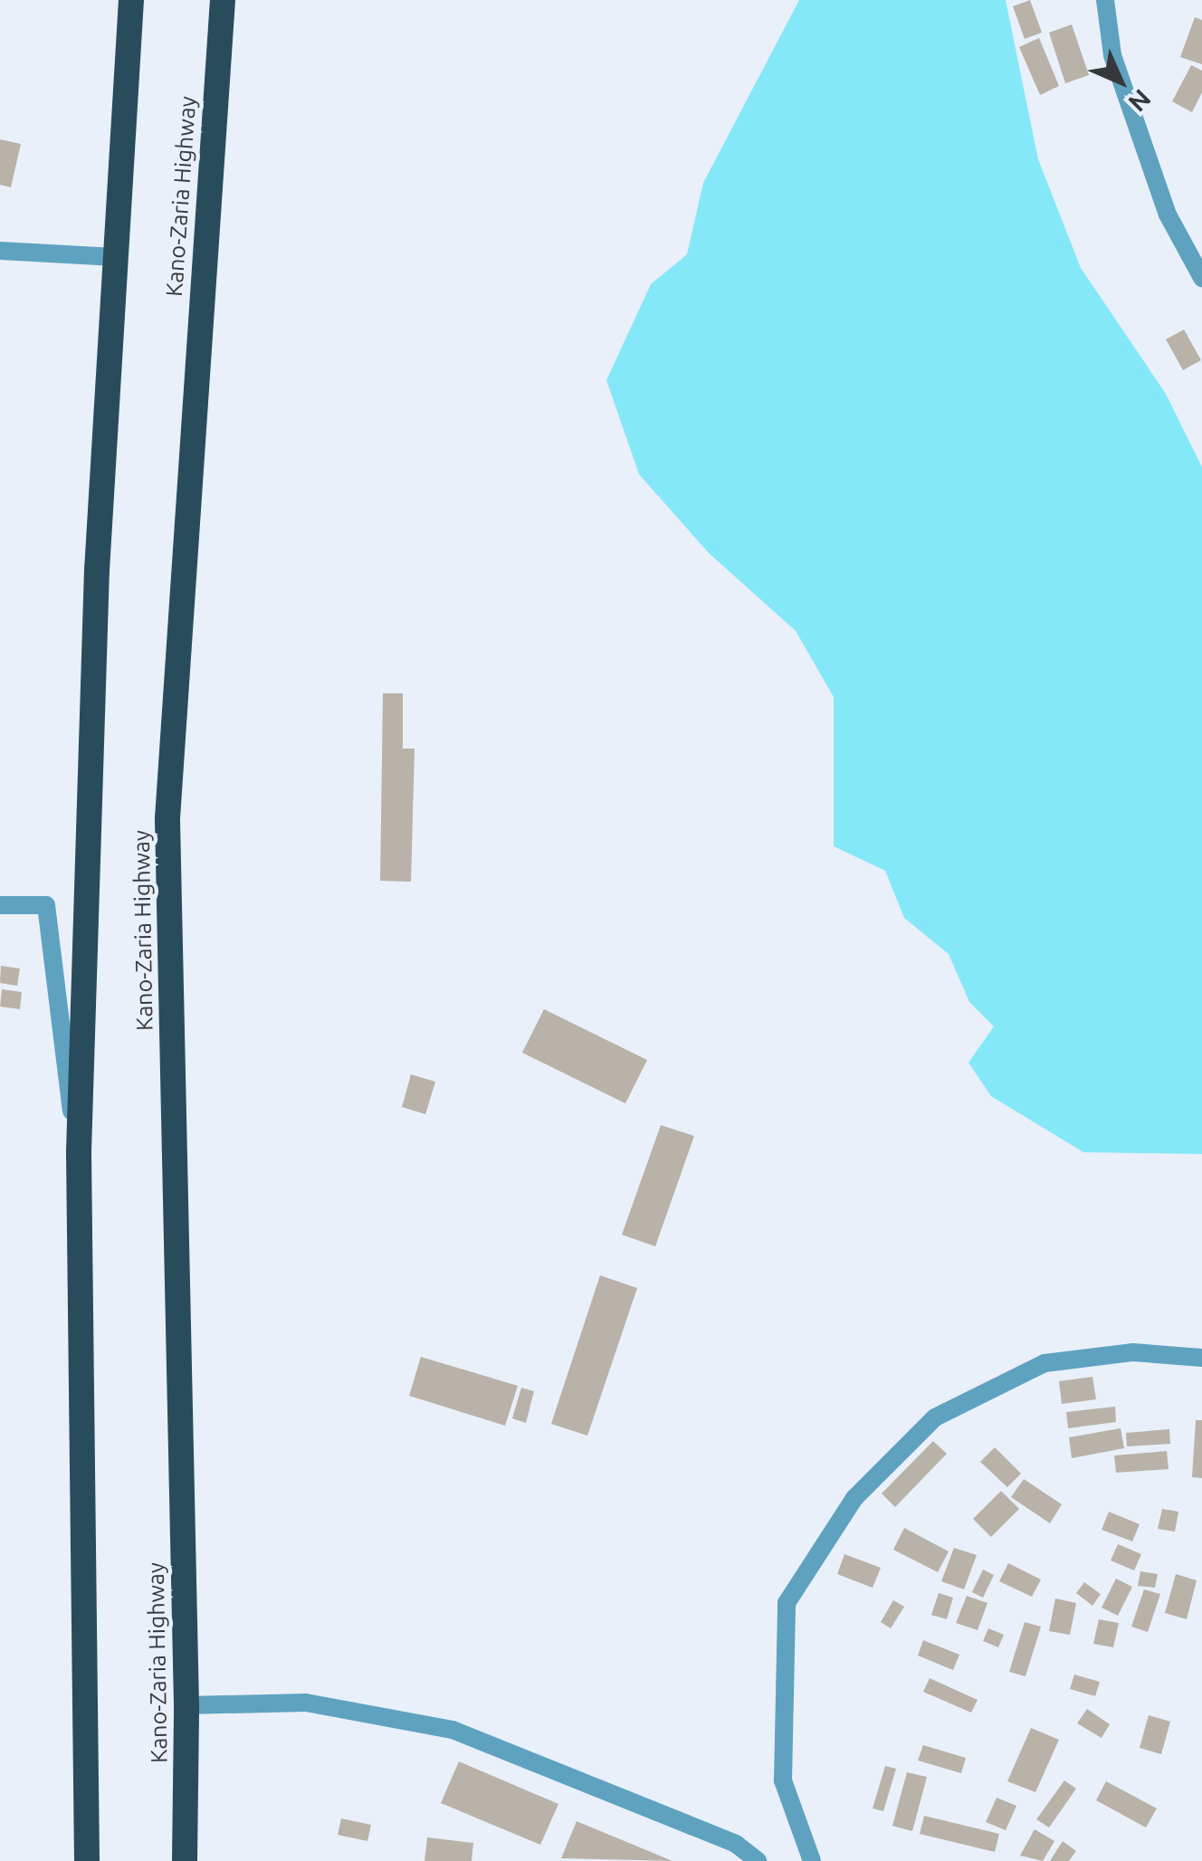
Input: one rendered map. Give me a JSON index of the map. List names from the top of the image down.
{
  "streets": {
    "highway": ["Kano-Zaria Highway"]
  },
  "north": "bottom right"
}
